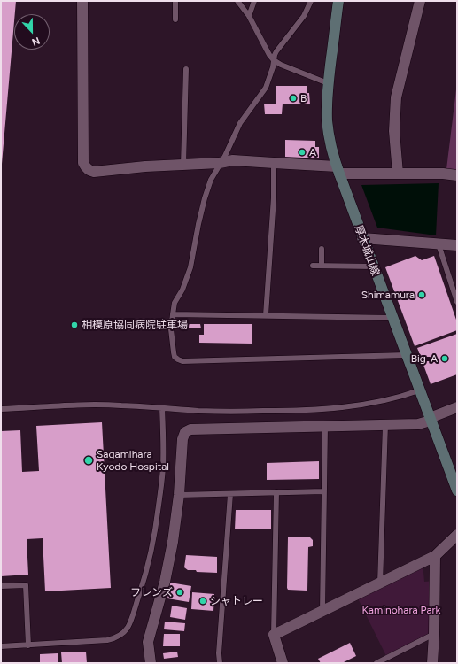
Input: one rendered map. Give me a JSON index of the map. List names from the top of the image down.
{
  "streets": {
    "main road": ["厚木城山線"]
  },
  "parks": ["Kaminohara Park"],
  "places": [
    "B",
    "A",
    "Shimamura",
    "相模原協同病院駐車場",
    "Big-A",
    "Sagamihara Kyodo Hospital",
    "フレンズ",
    "シャトレー"
  ],
  "north": "bottom"
}
